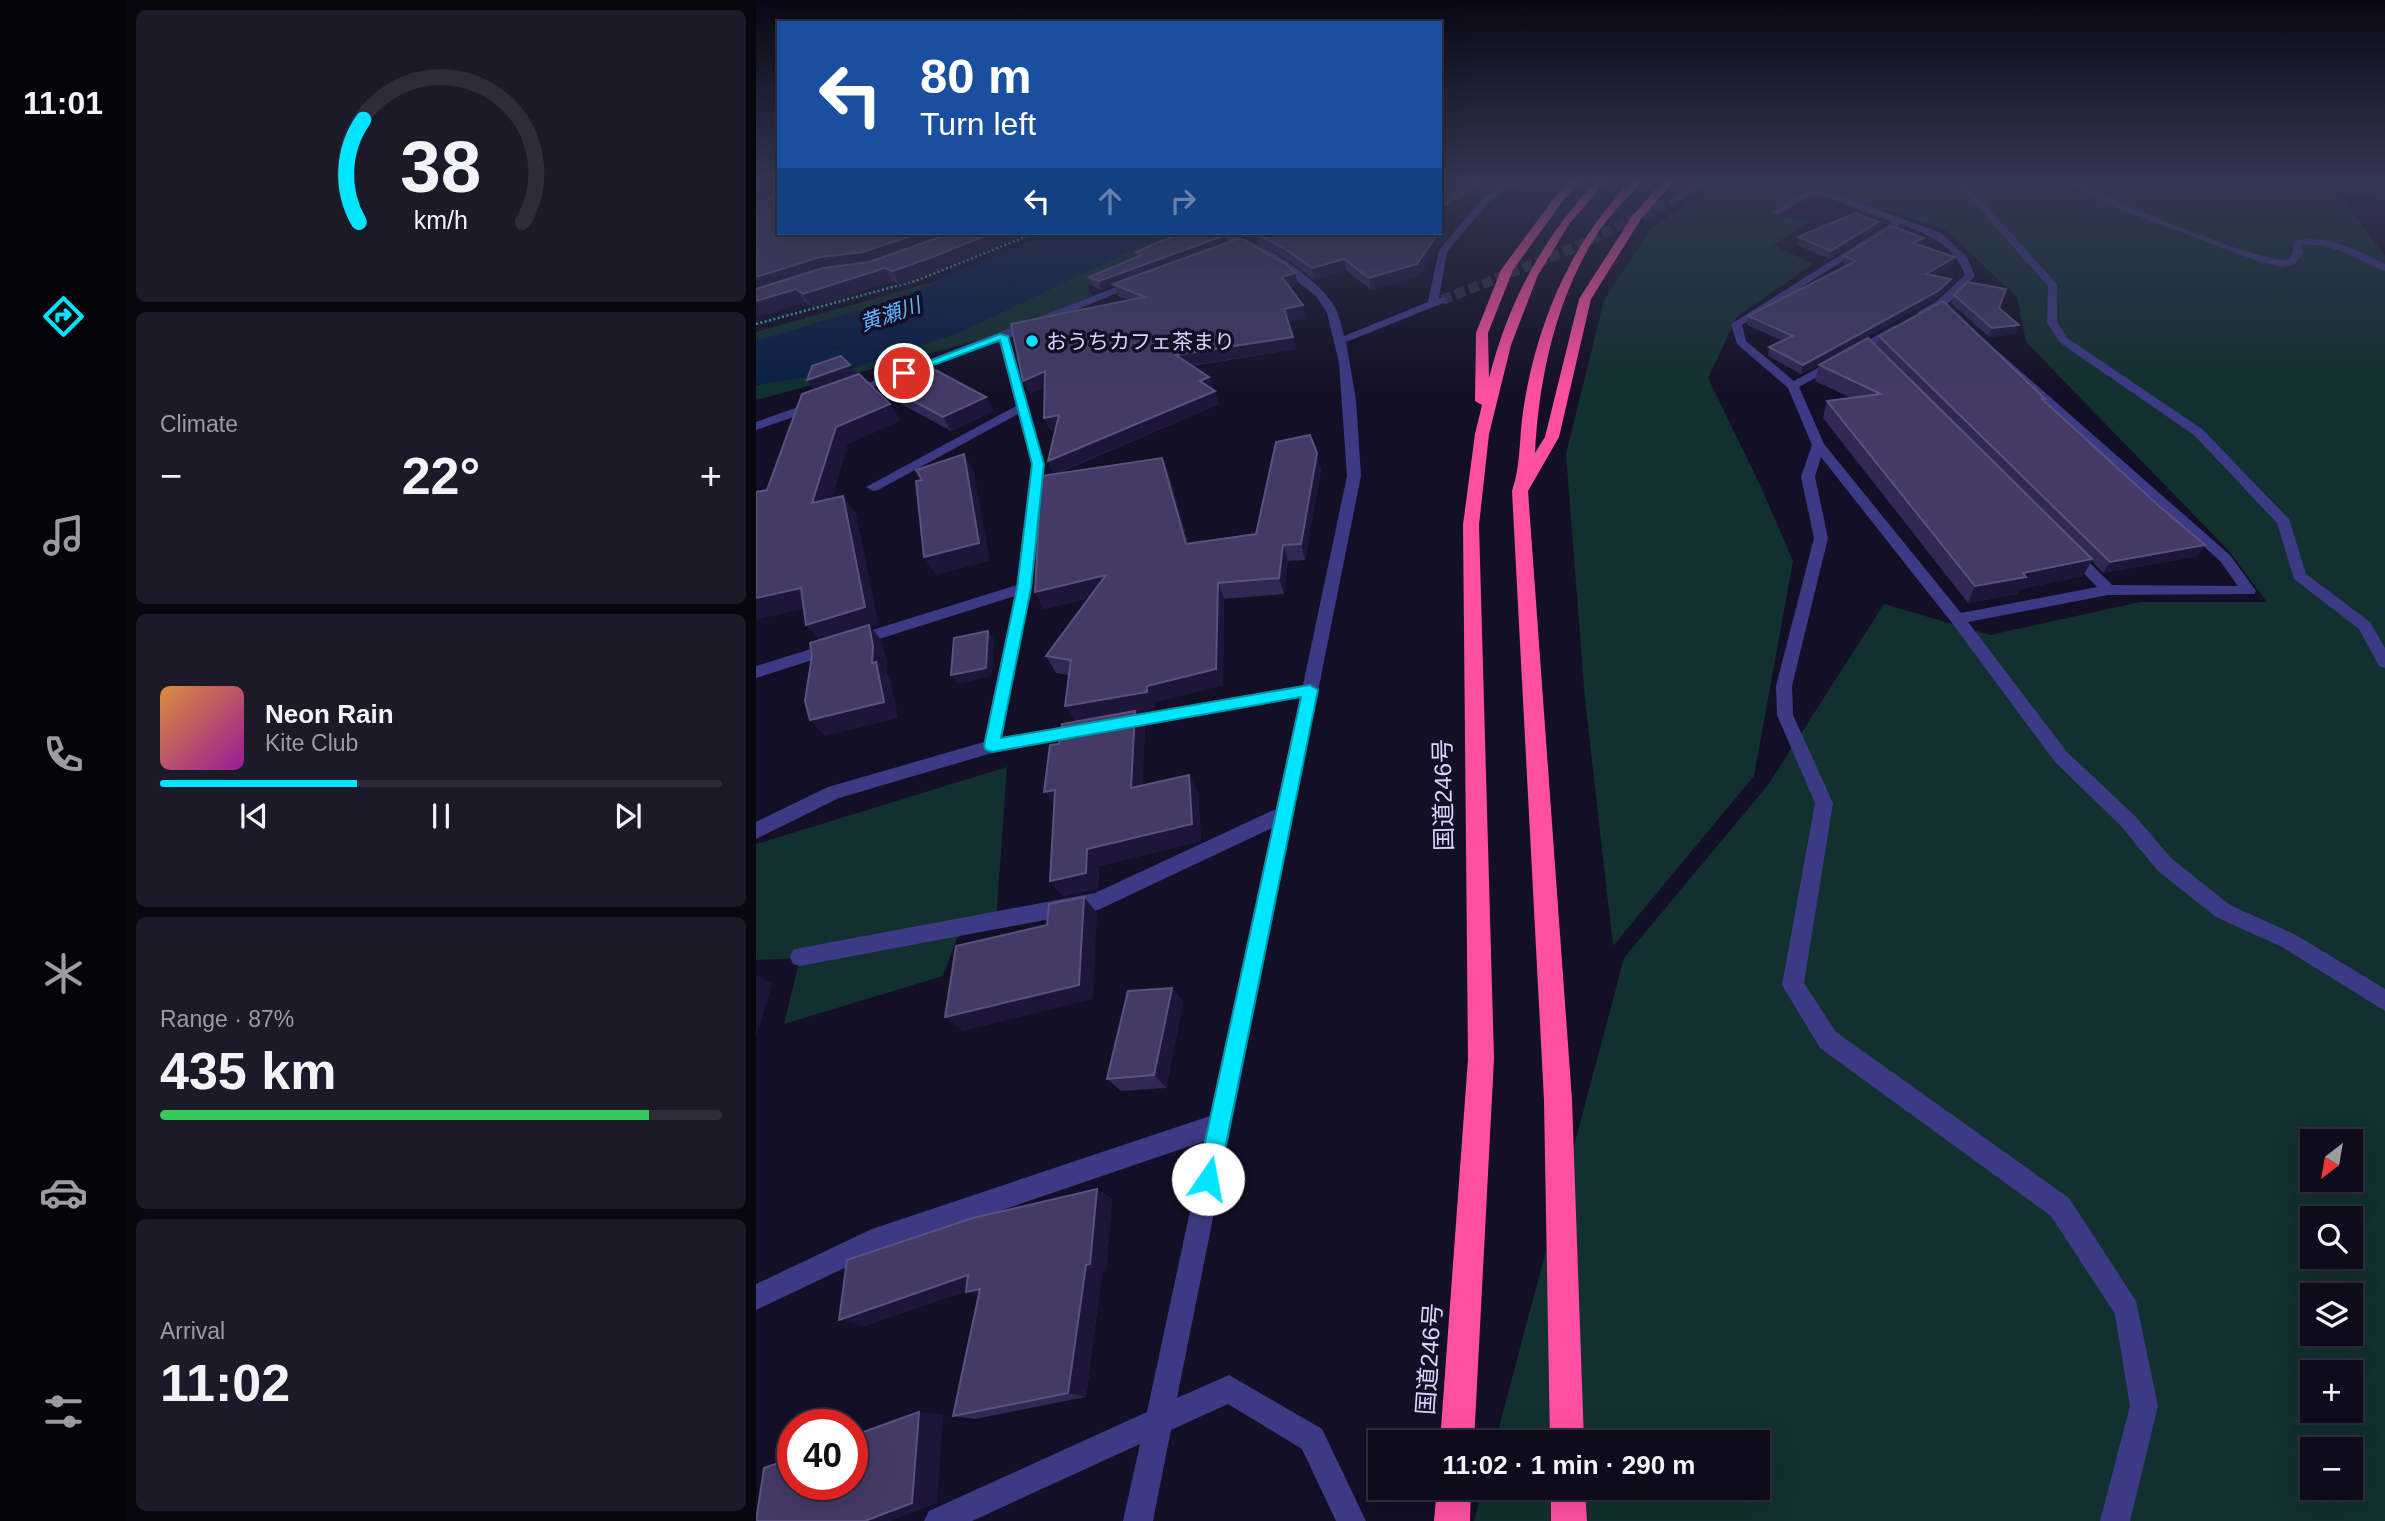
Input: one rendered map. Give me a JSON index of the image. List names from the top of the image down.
{
  "streets": {
    "highway": ["国道246号"]
  },
  "water": ["黄瀬川"],
  "places": ["おうちカフェ茶まり"],
  "north": "bottom left",
  "page": {
    "tabs": "11:01",
    "turn": ["80 m", "Turn left"],
    "tile": [
      "Climate",
      ["Range · 87%", "435 km"],
      ["Arrival", "11:02"]
    ],
    "heat": ["−", "22°", "+"],
    "song": ["Neon Rain", "Kite Club"],
    "map_buttons": ["+", "−"],
    "limit": "40",
    "trip": "11:02 · 1 min · 290 m",
    "gauge": ["38", "km/h"]
  }
}
